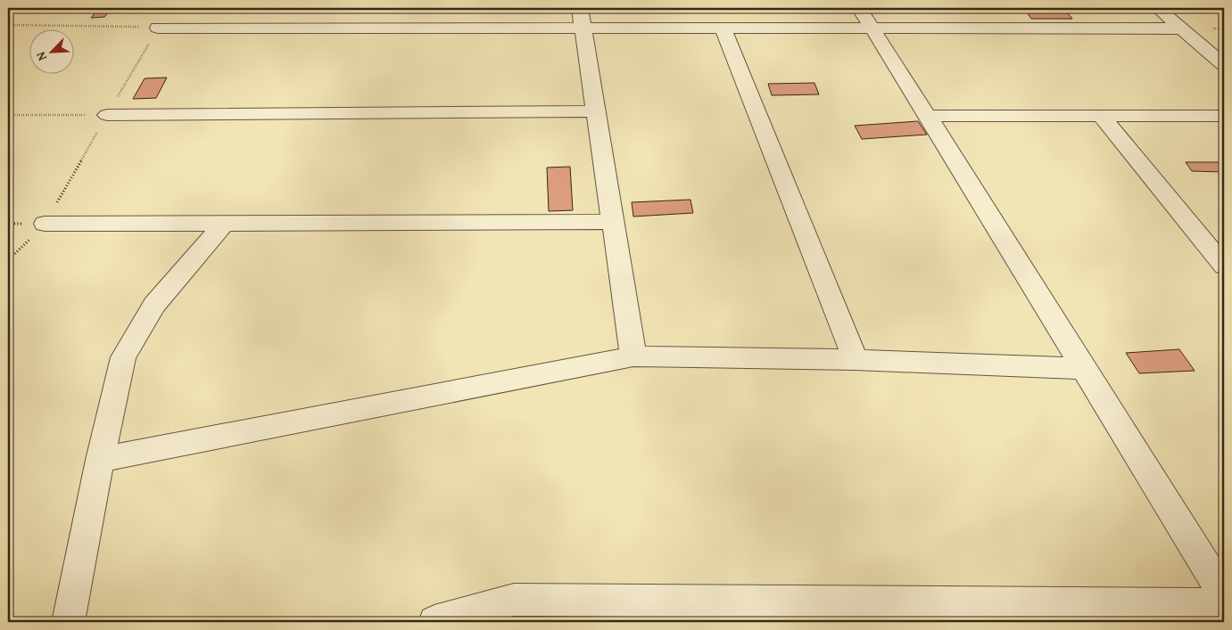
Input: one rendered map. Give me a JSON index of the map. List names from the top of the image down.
{
  "north": "bottom left"
}
